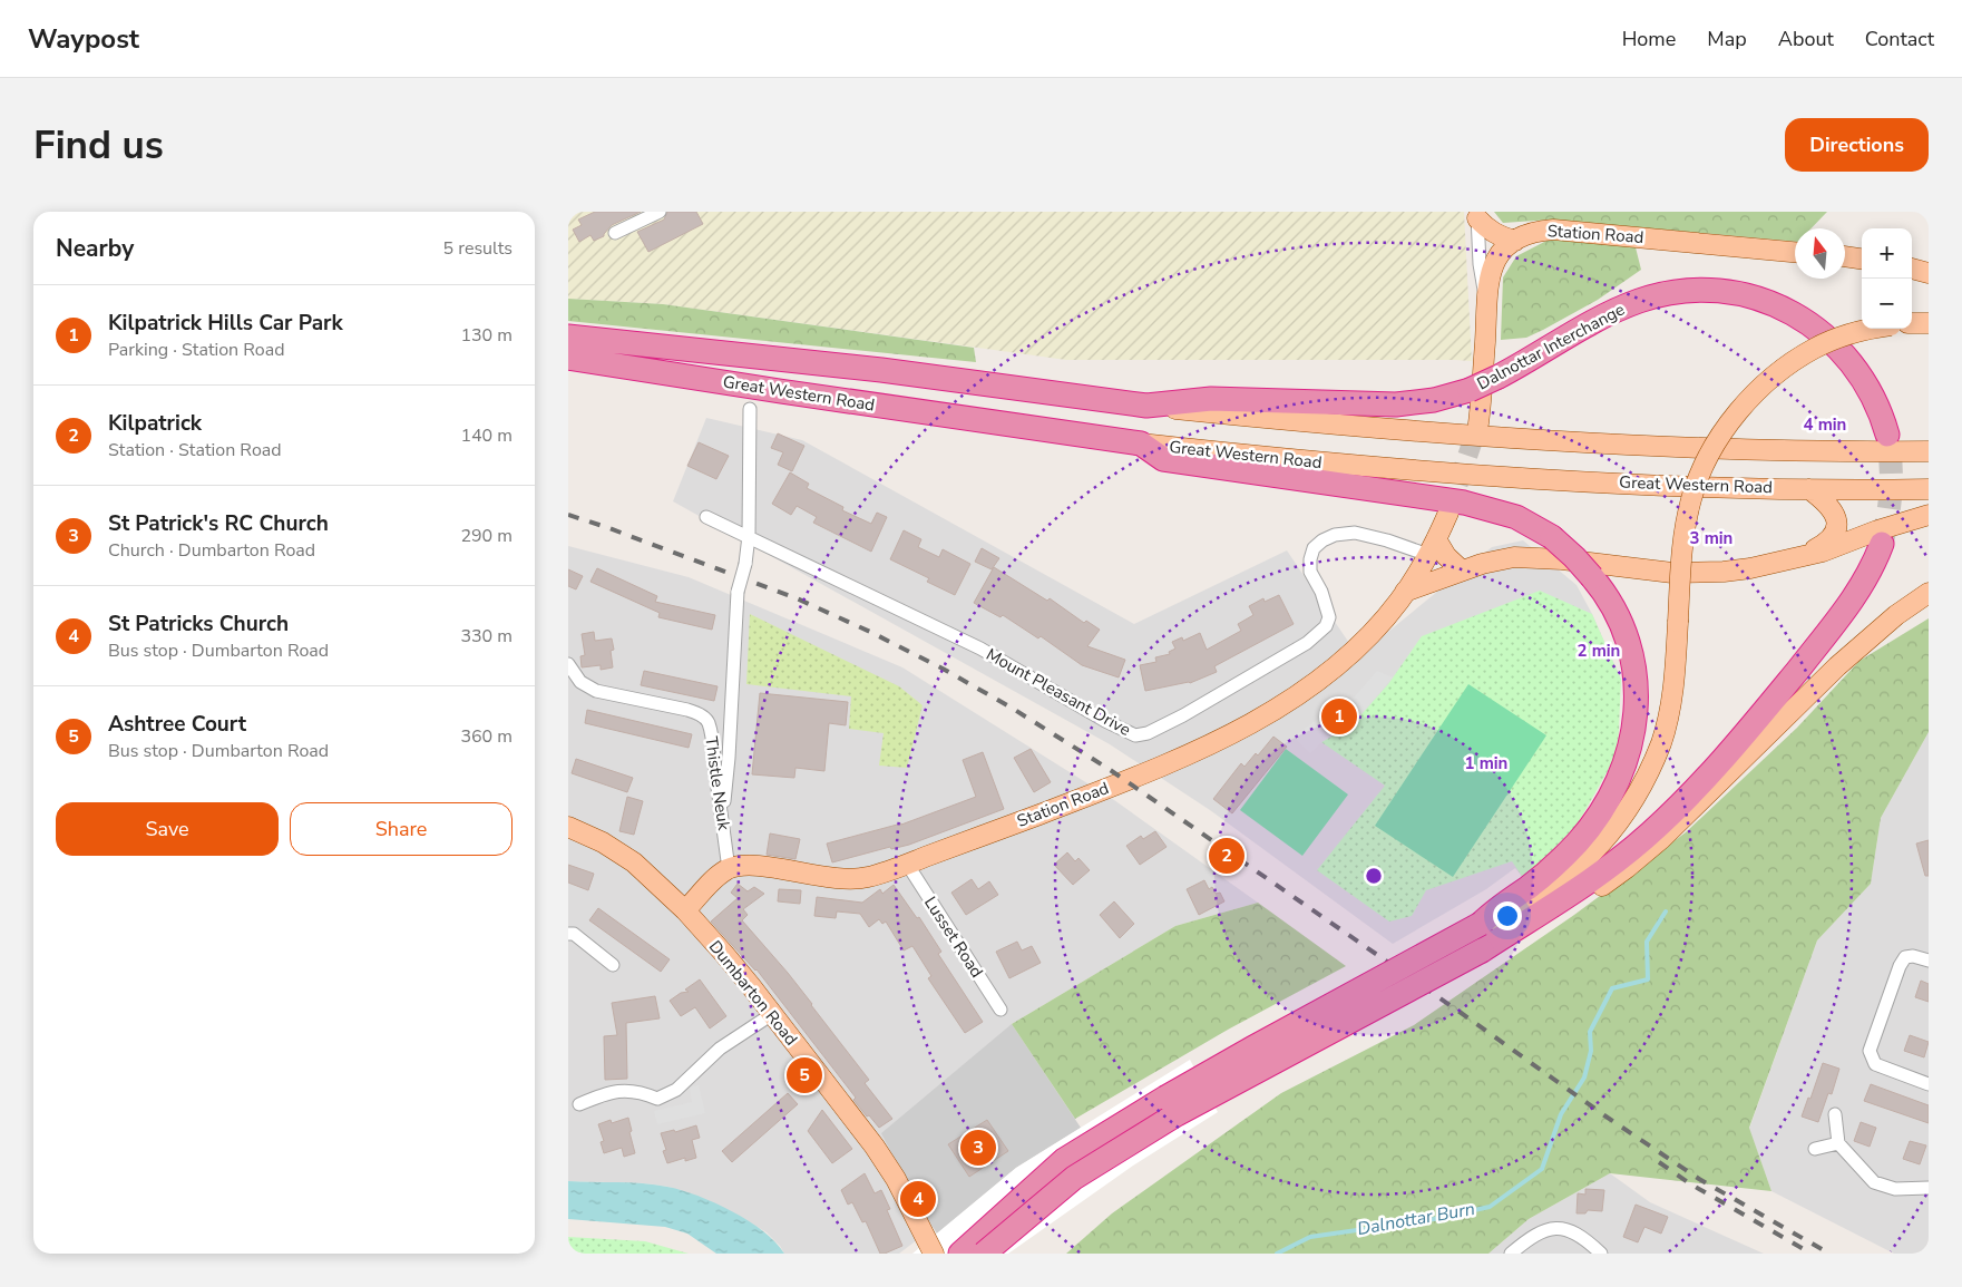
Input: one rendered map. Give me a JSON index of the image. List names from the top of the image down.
{
  "streets": {
    "highway": ["Dalnottar Interchange", "Great Western Road"],
    "main road": ["Station Road", "Dumbarton Road"],
    "street": ["Mount Pleasant Drive", "Thistle Neuk", "Lusset Road"]
  },
  "crossings": [
    ["Station Road", "Mount Pleasant Drive"],
    ["Station Road", "Thistle Neuk"],
    ["Station Road", "Lusset Road"],
    ["Dalnottar Interchange", "Great Western Road"]
  ],
  "water": ["Dalnottar Burn"],
  "north": "top",
  "page": {
    "header": "Waypost",
    "nav": [
      "Home",
      "Map",
      "About",
      "Contact"
    ],
    "buttons": [
      "Directions",
      ["Save", "Share"]
    ],
    "title": "Find us",
    "heading": ["Nearby", "5 results"],
    "map_buttons": ["+", "−"],
    "list": [
      {
        "mark": "1",
        "name": "Kilpatrick Hills Car Park",
        "note": "Parking · Station Road",
        "value": "130 m"
      },
      {
        "mark": "2",
        "name": "Kilpatrick",
        "note": "Station · Station Road",
        "value": "140 m"
      },
      {
        "mark": "3",
        "name": "St Patrick's RC Church",
        "note": "Church · Dumbarton Road",
        "value": "290 m"
      },
      {
        "mark": "4",
        "name": "St Patricks Church",
        "note": "Bus stop · Dumbarton Road",
        "value": "330 m"
      },
      {
        "mark": "5",
        "name": "Ashtree Court",
        "note": "Bus stop · Dumbarton Road",
        "value": "360 m"
      }
    ],
    "pins": [
      "1",
      "2",
      "5",
      "3",
      "4"
    ]
  },
  "rings": [
    "4 min",
    "3 min",
    "2 min",
    "1 min"
  ]
}
